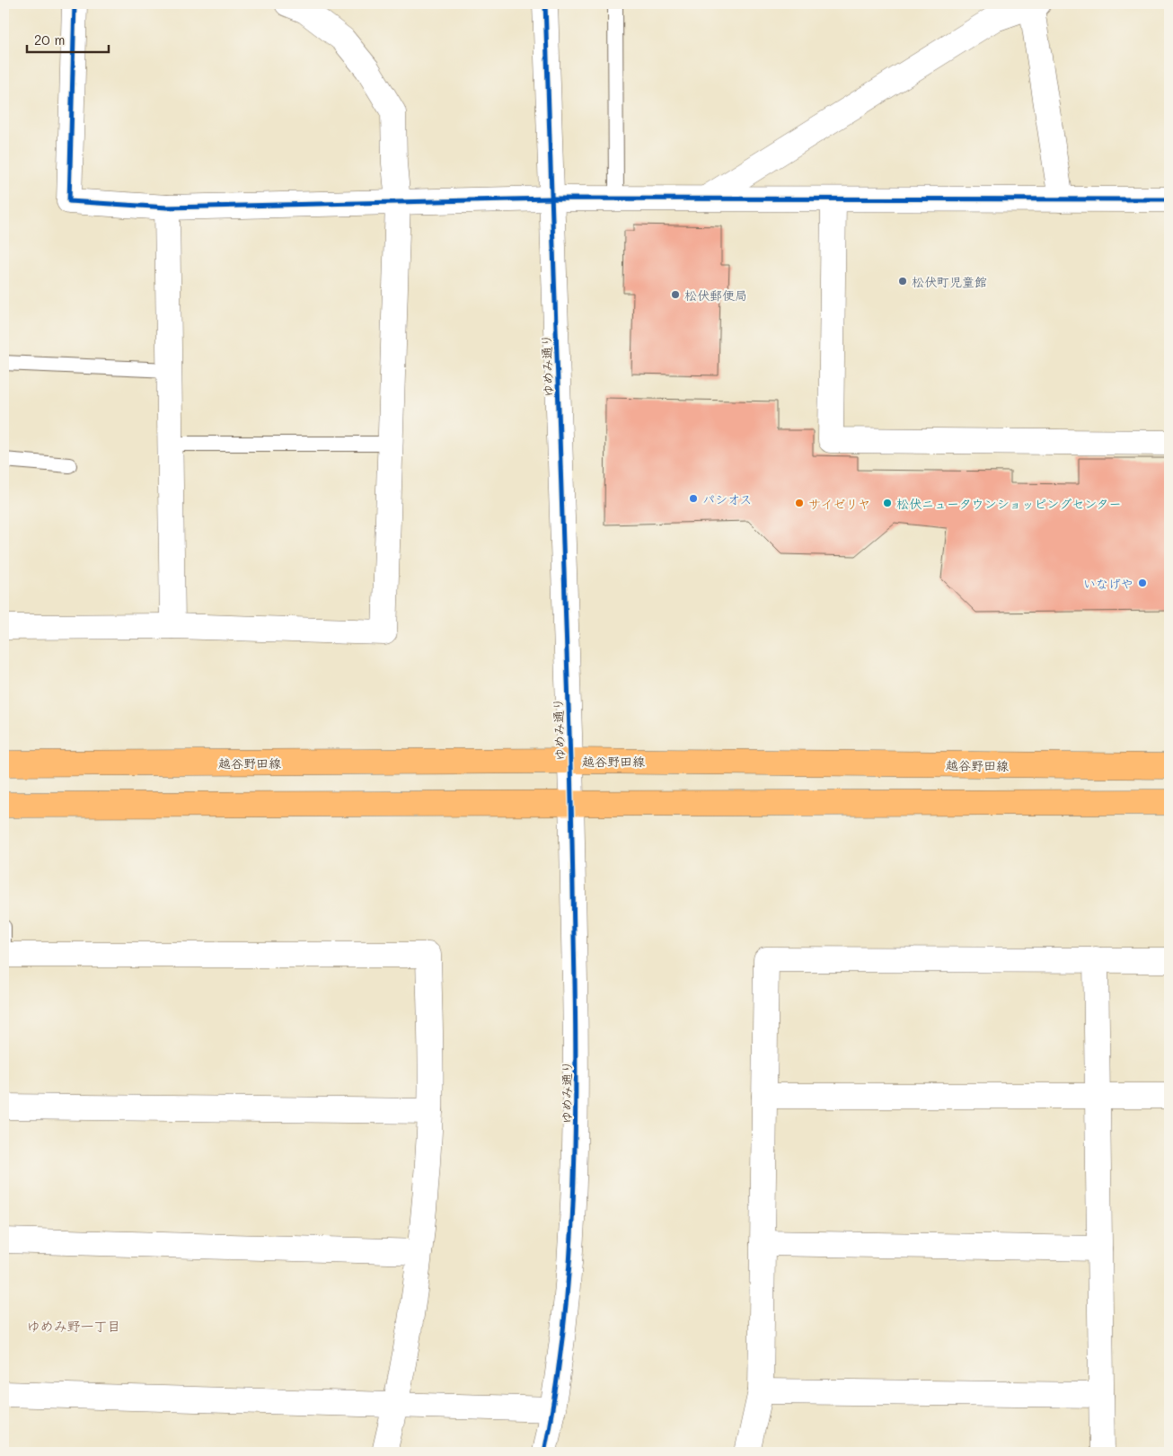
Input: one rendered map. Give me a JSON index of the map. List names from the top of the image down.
{
  "streets": {
    "main road": ["越谷野田線"],
    "street": ["ゆめみ通り"]
  },
  "crossings": [
    ["ゆめみ通り", "越谷野田線"]
  ],
  "districts": ["ゆめみ野一丁目"],
  "places": [
    "松伏町児童館",
    "松伏郵便局",
    "パシオス",
    "サイゼリヤ",
    "松伏ニュータウンショッピングセンター",
    "いなげや"
  ],
  "scale_bar": "20 m"
}
